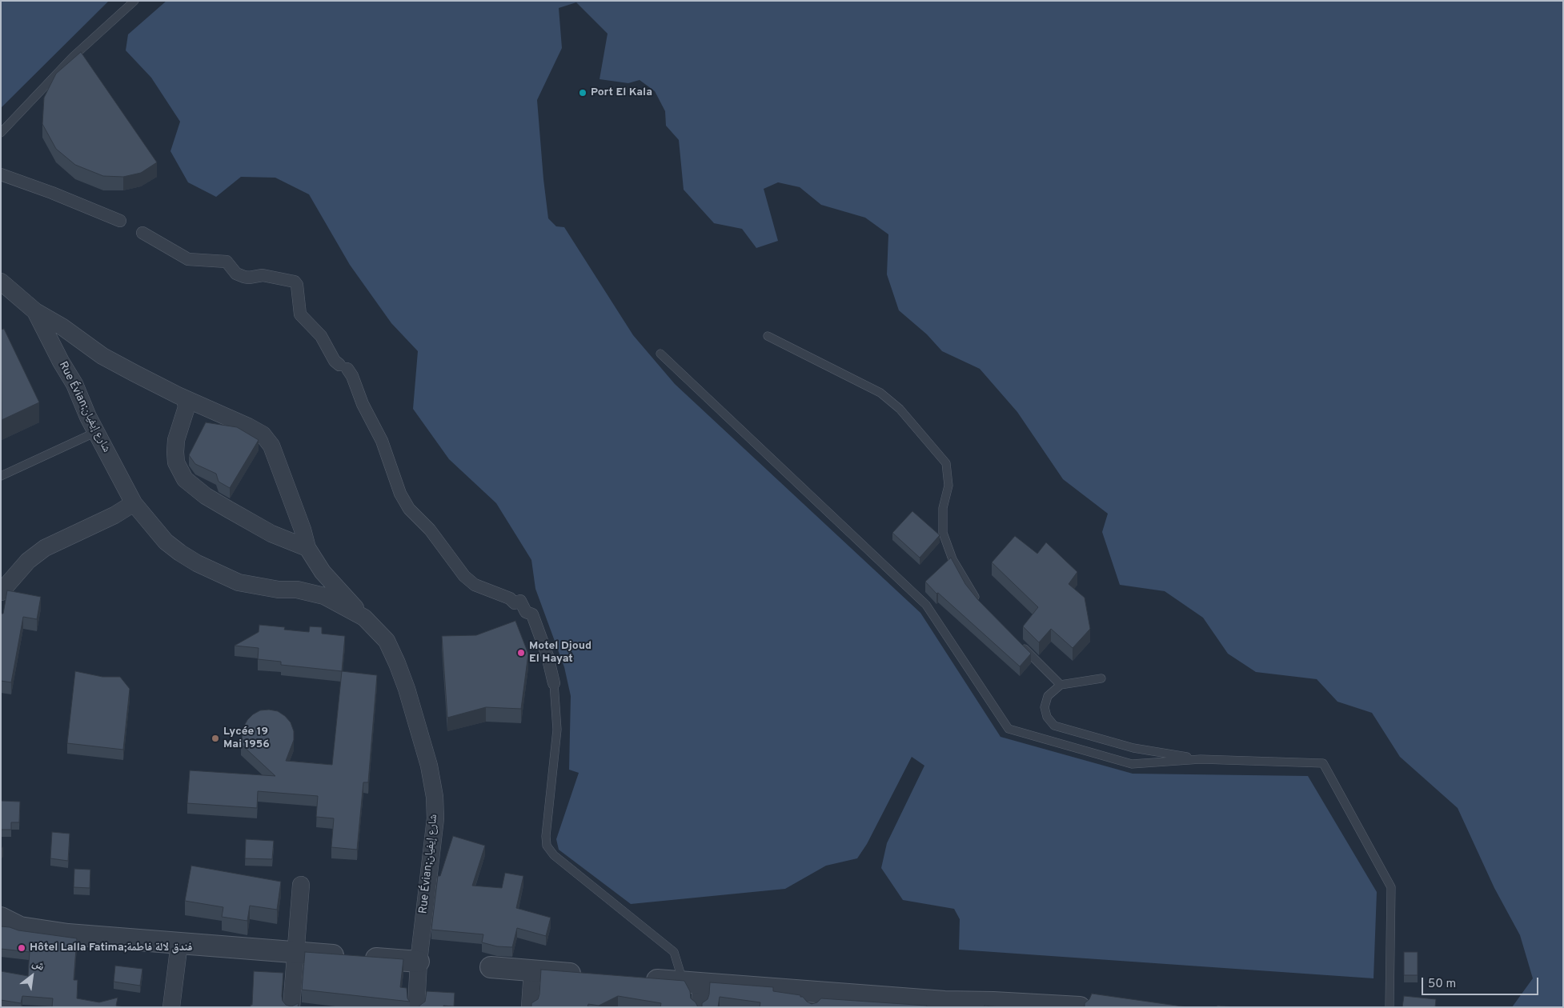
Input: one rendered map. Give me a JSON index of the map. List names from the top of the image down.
{
  "streets": {
    "street": ["Rue Évian;شارع إيفيان"]
  },
  "places": [
    "Port El Kala",
    "Motel Djoud El Hayat",
    "Lycée 19 Mai 1956",
    "Hôtel Lalla Fatima;فندق لالة فاطمة"
  ],
  "scale_bar": "50 m",
  "north": "top right"
}
